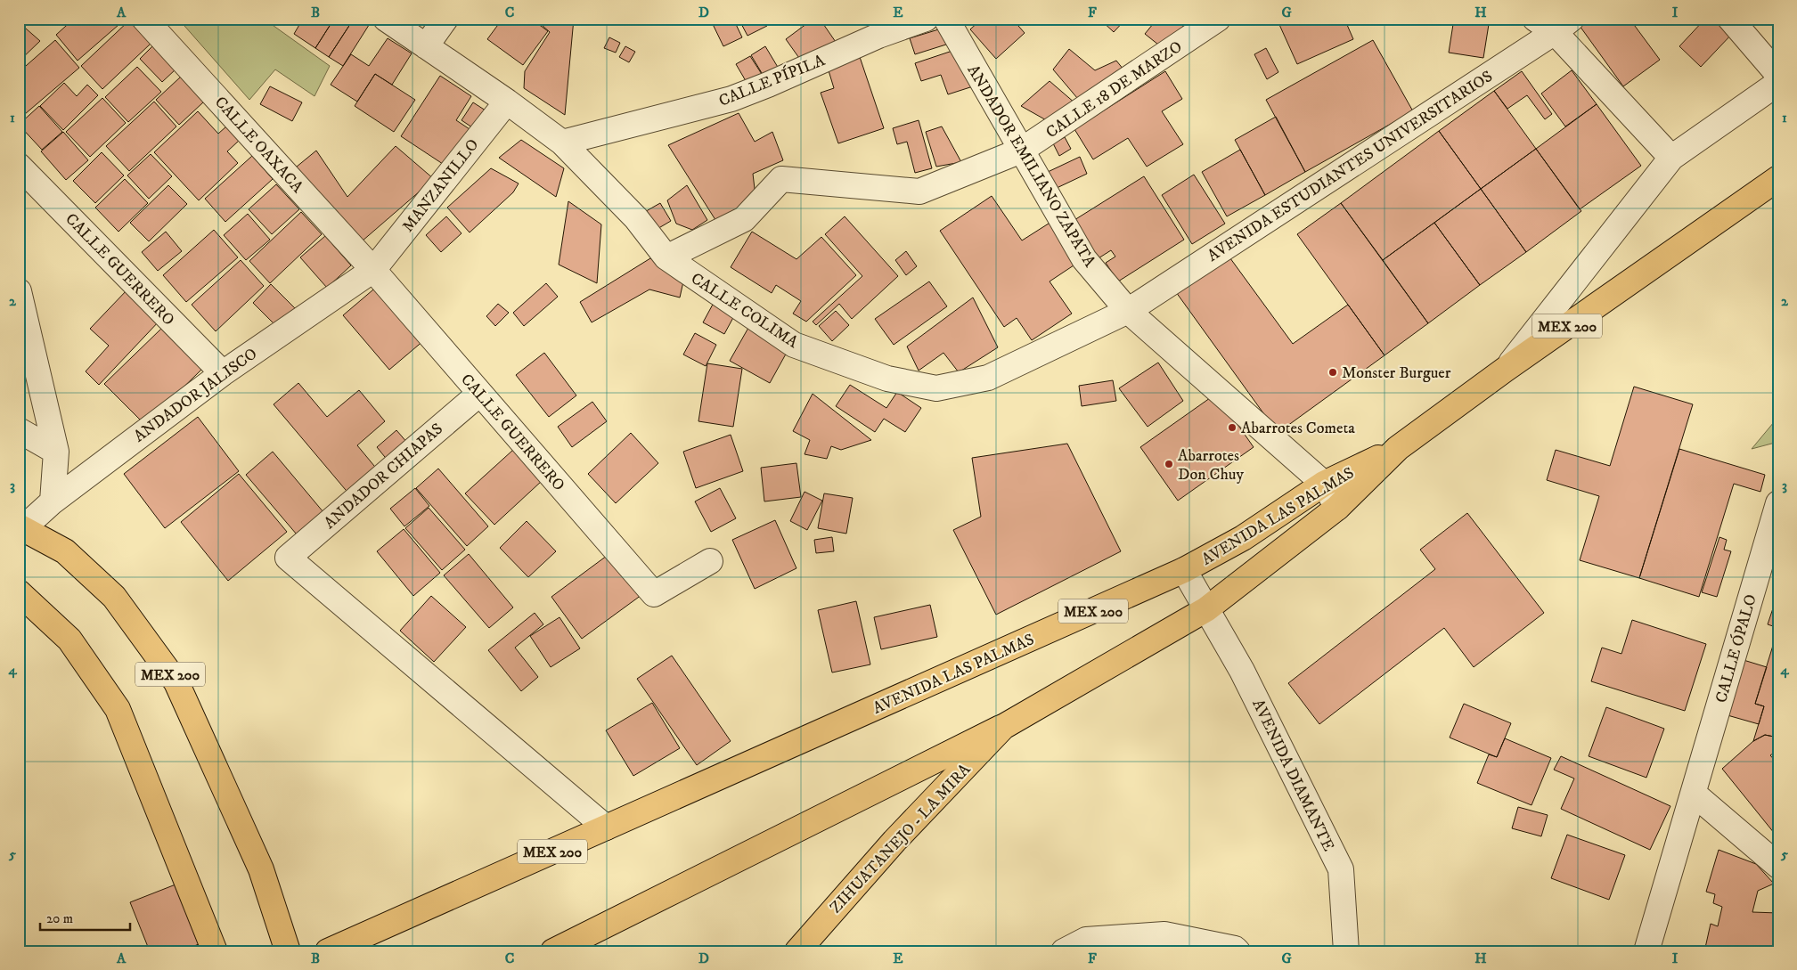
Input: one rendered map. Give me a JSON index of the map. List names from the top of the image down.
{
  "streets": {
    "main road": ["MEX 200", "AVENIDA LAS PALMAS", "ZIHUATANEJO - LA MIRA"],
    "street": [
      "CALLE PÍPILA",
      "CALLE 18 DE MARZO",
      "CALLE OAXACA",
      "ANDADOR EMILIANO ZAPATA",
      "AVENIDA ESTUDIANTES UNIVERSITARIOS",
      "MANZANILLO",
      "CALLE GUERRERO",
      "CALLE COLIMA",
      "ANDADOR JALISCO",
      "ANDADOR CHIAPAS",
      "CALLE ÓPALO",
      "AVENIDA DIAMANTE"
    ]
  },
  "crossings": [
    ["CALLE PÍPILA", "CALLE COLIMA"],
    ["CALLE 18 DE MARZO", "ANDADOR EMILIANO ZAPATA"],
    ["CALLE 18 DE MARZO", "CALLE COLIMA"],
    ["CALLE OAXACA", "MANZANILLO"],
    ["CALLE OAXACA", "CALLE GUERRERO"],
    ["CALLE OAXACA", "ANDADOR JALISCO"],
    ["ANDADOR EMILIANO ZAPATA", "AVENIDA ESTUDIANTES UNIVERSITARIOS"],
    ["ANDADOR EMILIANO ZAPATA", "CALLE COLIMA"],
    ["ANDADOR EMILIANO ZAPATA", "AVENIDA LAS PALMAS"],
    ["AVENIDA ESTUDIANTES UNIVERSITARIOS", "CALLE COLIMA"],
    ["MANZANILLO", "CALLE GUERRERO"],
    ["MANZANILLO", "CALLE COLIMA"],
    ["MANZANILLO", "ANDADOR JALISCO"],
    ["CALLE GUERRERO", "ANDADOR JALISCO"],
    ["CALLE GUERRERO", "ANDADOR CHIAPAS"],
    ["MEX 200", "ANDADOR JALISCO"],
    ["MEX 200", "AVENIDA LAS PALMAS"],
    ["ANDADOR CHIAPAS", "AVENIDA LAS PALMAS"],
    ["AVENIDA LAS PALMAS", "AVENIDA DIAMANTE"],
    ["AVENIDA LAS PALMAS", "ZIHUATANEJO - LA MIRA"]
  ],
  "places": ["Monster Burguer", "Abarrotes Cometa", "Abarrotes Don Chuy"],
  "scale_bar": "20 m",
  "grid": {
    "columns": [
      "A",
      "B",
      "C",
      "D",
      "E",
      "F",
      "G",
      "H",
      "I"
    ],
    "rows": [
      "1",
      "2",
      "3",
      "4",
      "5"
    ]
  }
}
